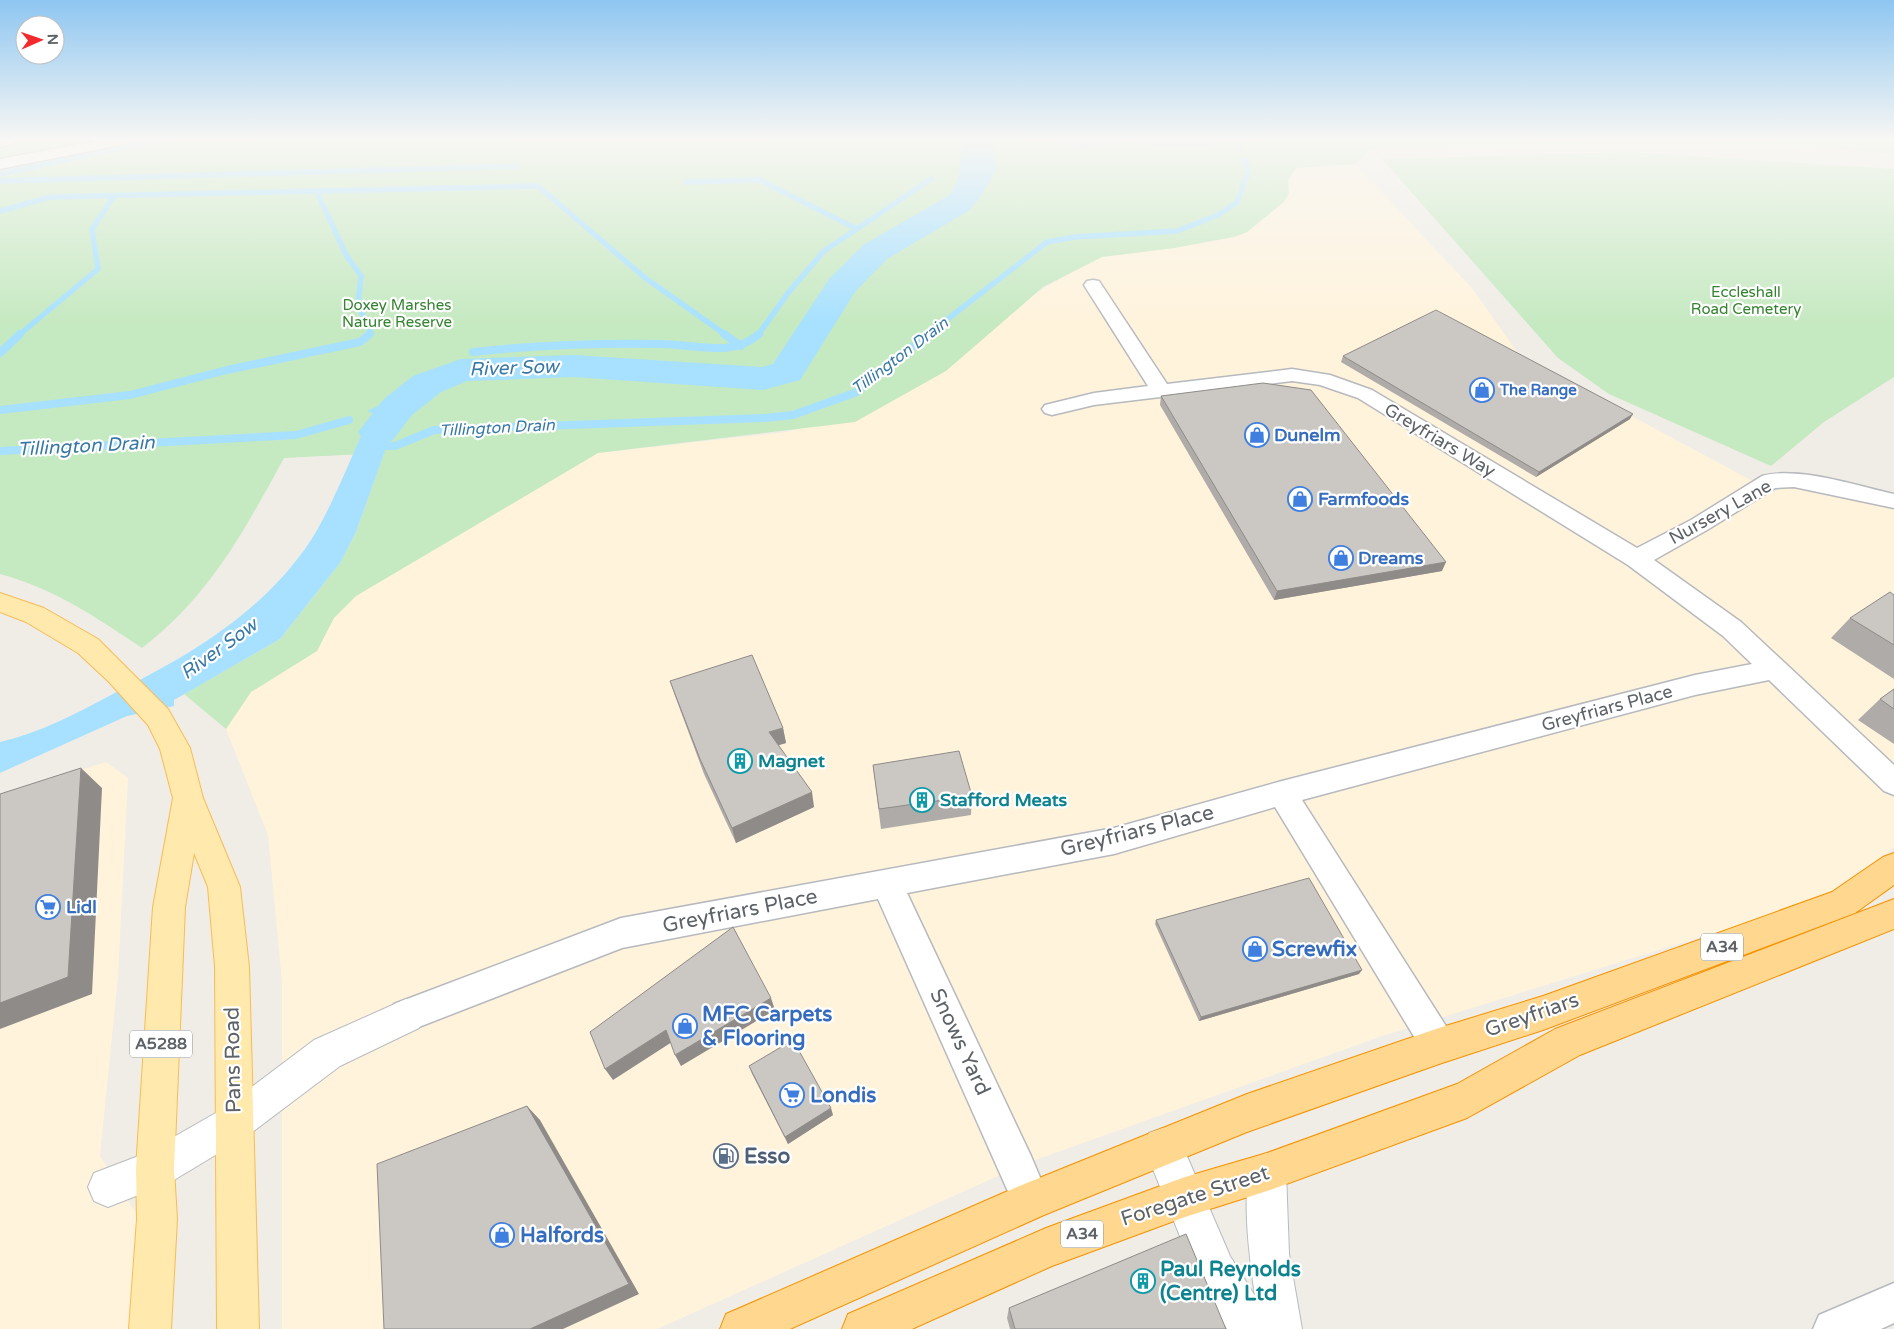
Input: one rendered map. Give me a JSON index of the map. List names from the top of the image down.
{
  "streets": {
    "highway": ["A34", "Greyfriars", "Foregate Street"],
    "main road": ["A5288", "Pans Road"],
    "street": [
      "Greyfriars Way",
      "Nursery Lane",
      "Greyfriars Place",
      "Snows Yard"
    ]
  },
  "crossings": [
    ["Greyfriars Way", "Nursery Lane"],
    ["Greyfriars Way", "Greyfriars Place"],
    ["Greyfriars Place", "Snows Yard"],
    ["Greyfriars Place", "Pans Road"],
    ["A34", "Greyfriars"],
    ["A34", "Snows Yard"],
    ["Greyfriars", "Foregate Street"]
  ],
  "water": ["Tillington Drain", "River Sow"],
  "parks": ["Eccleshall Road Cemetery", "Doxey Marshes Nature Reserve"],
  "places": {
    "shop": [
      "The Range",
      "Dunelm",
      "Farmfoods",
      "Dreams",
      "Screwfix",
      "MFC Carpets & Flooring",
      "Halfords"
    ],
    "building": ["Magnet", "Stafford Meats", "Paul Reynolds (Centre) Ltd"],
    "supermarket": ["Lidl", "Londis"],
    "fuel station": ["Esso"]
  },
  "north": "right"
}
